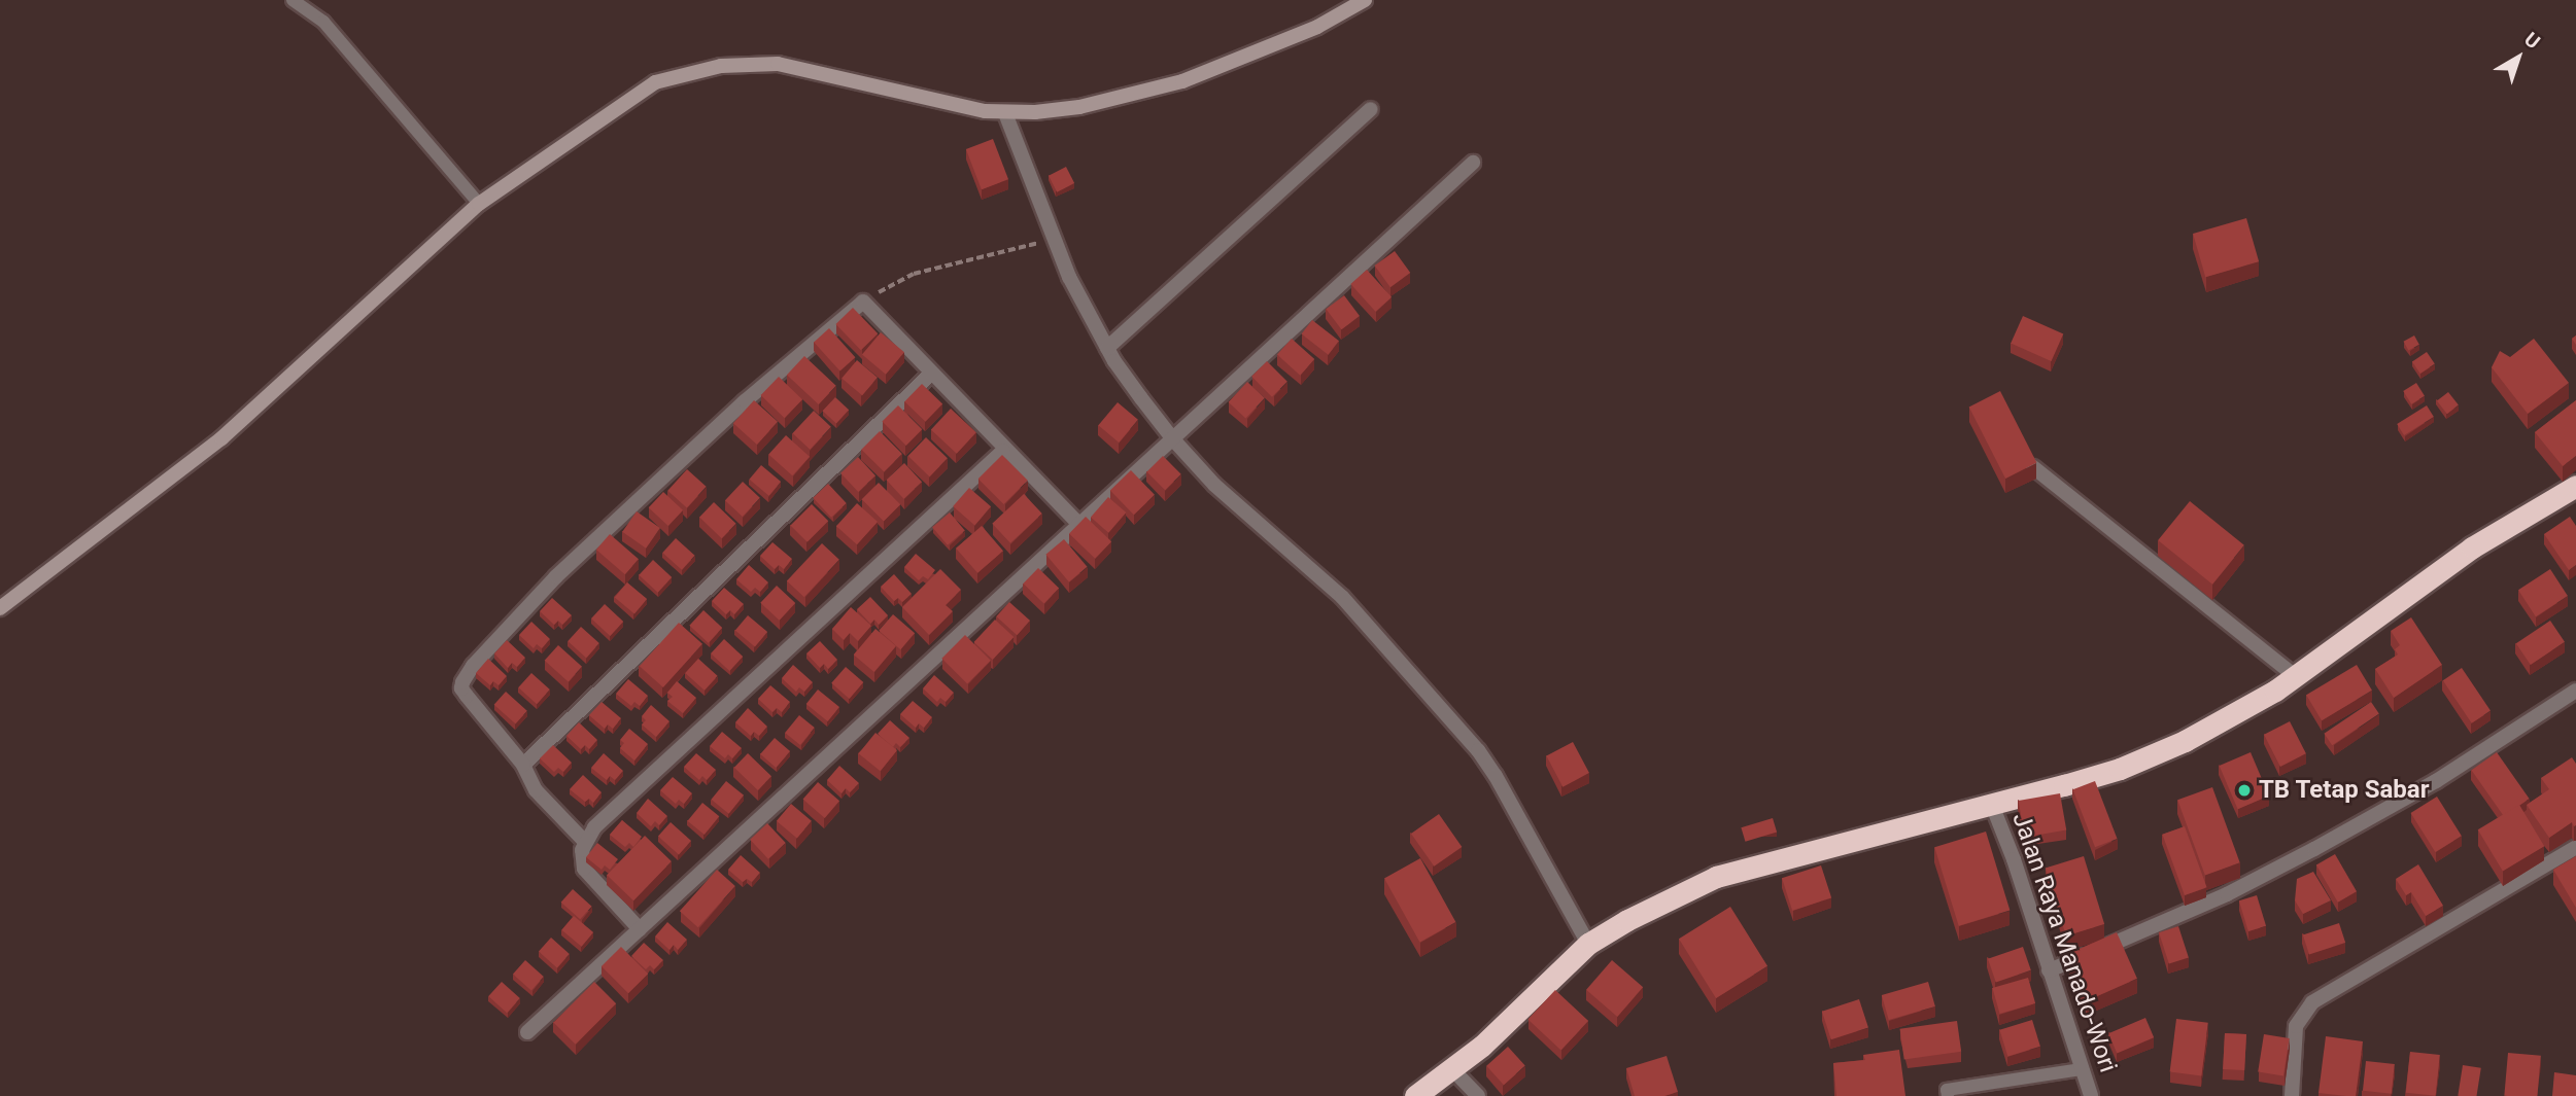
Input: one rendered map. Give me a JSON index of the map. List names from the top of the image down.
{
  "streets": {
    "street": ["Jalan Raya Manado-Wori"]
  },
  "places": ["TB Tetap Sabar"],
  "north": "top right"
}
